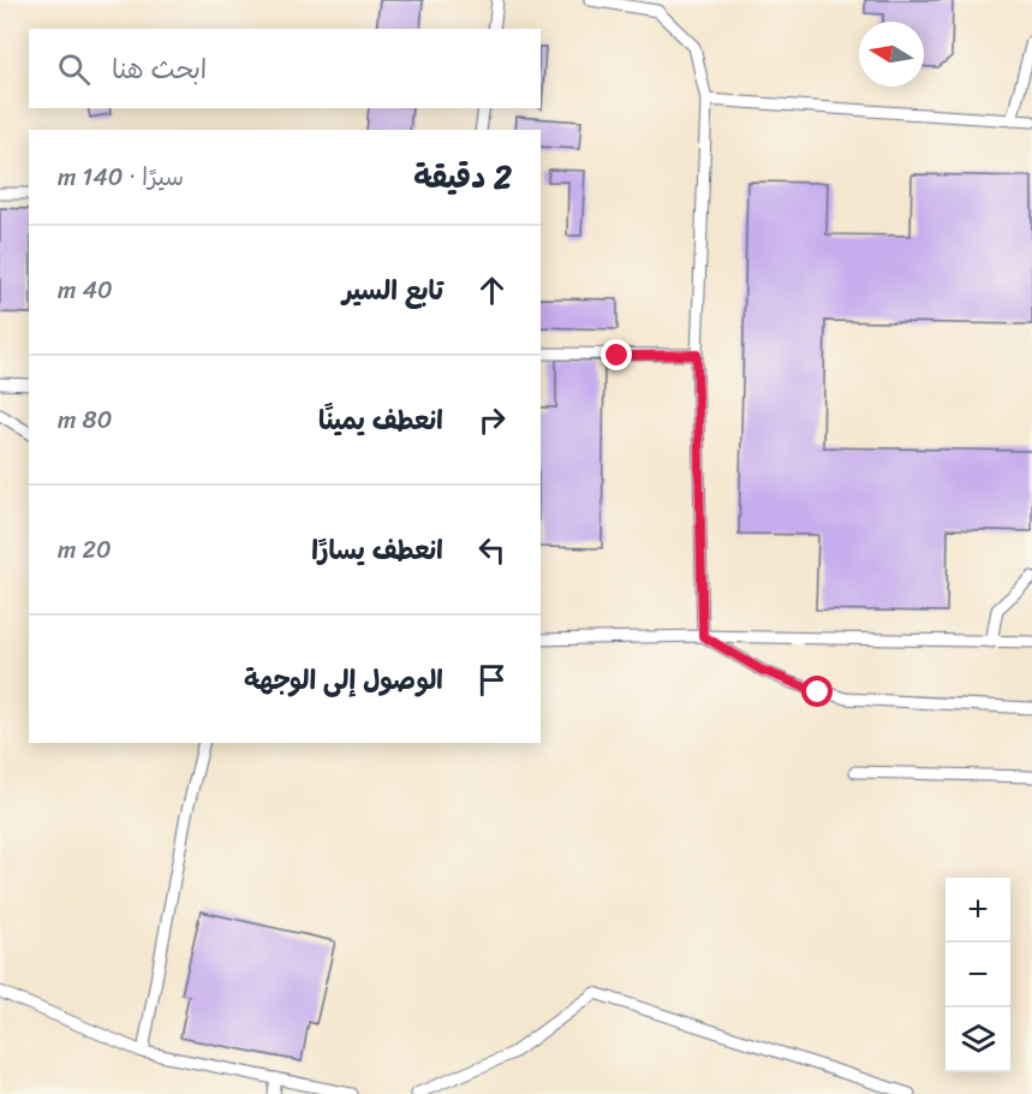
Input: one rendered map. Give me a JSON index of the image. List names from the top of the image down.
{
  "north": "left",
  "page": {
    "search": "ابحث هنا",
    "heading": ["2 دقيقة", "سيرًا · 140 m"],
    "list": [
      ["تابع السير", "40 m"],
      ["انعطف يمينًا", "80 m"],
      ["انعطف يسارًا", "20 m"],
      "الوصول إلى الوجهة"
    ],
    "map_buttons": ["+", "−"]
  }
}
